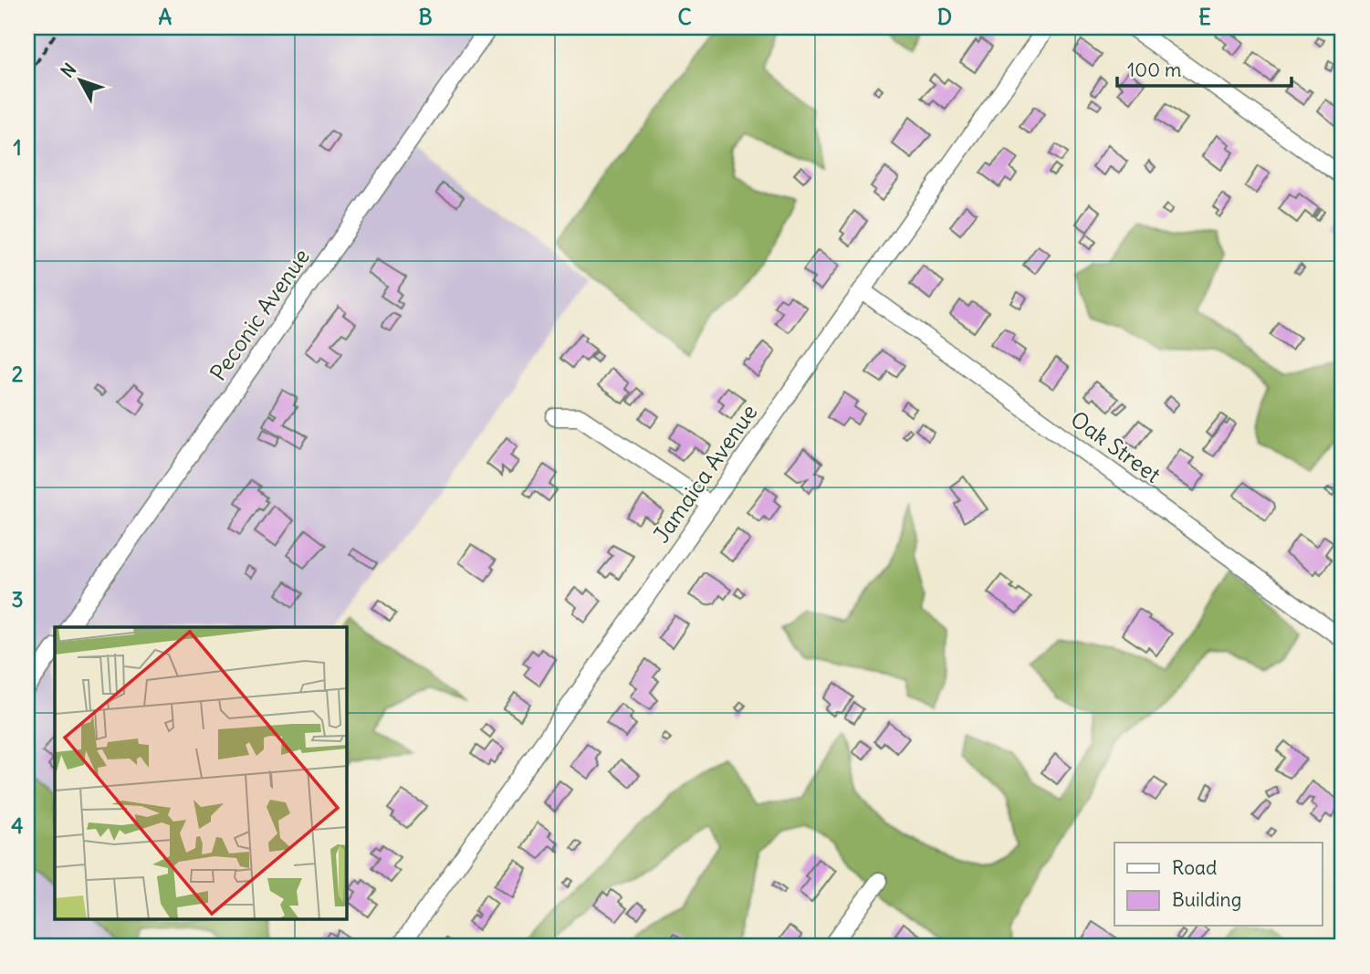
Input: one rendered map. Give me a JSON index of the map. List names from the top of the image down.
{
  "streets": {
    "street": ["Peconic Avenue", "Oak Street", "Jamaica Avenue"]
  },
  "crossings": [
    ["Oak Street", "Jamaica Avenue"]
  ],
  "legend": ["Road", "Building"],
  "scale_bar": "100 m",
  "north": "top left",
  "grid": {
    "columns": [
      "A",
      "B",
      "C",
      "D",
      "E"
    ],
    "rows": [
      "1",
      "2",
      "3",
      "4"
    ]
  }
}
